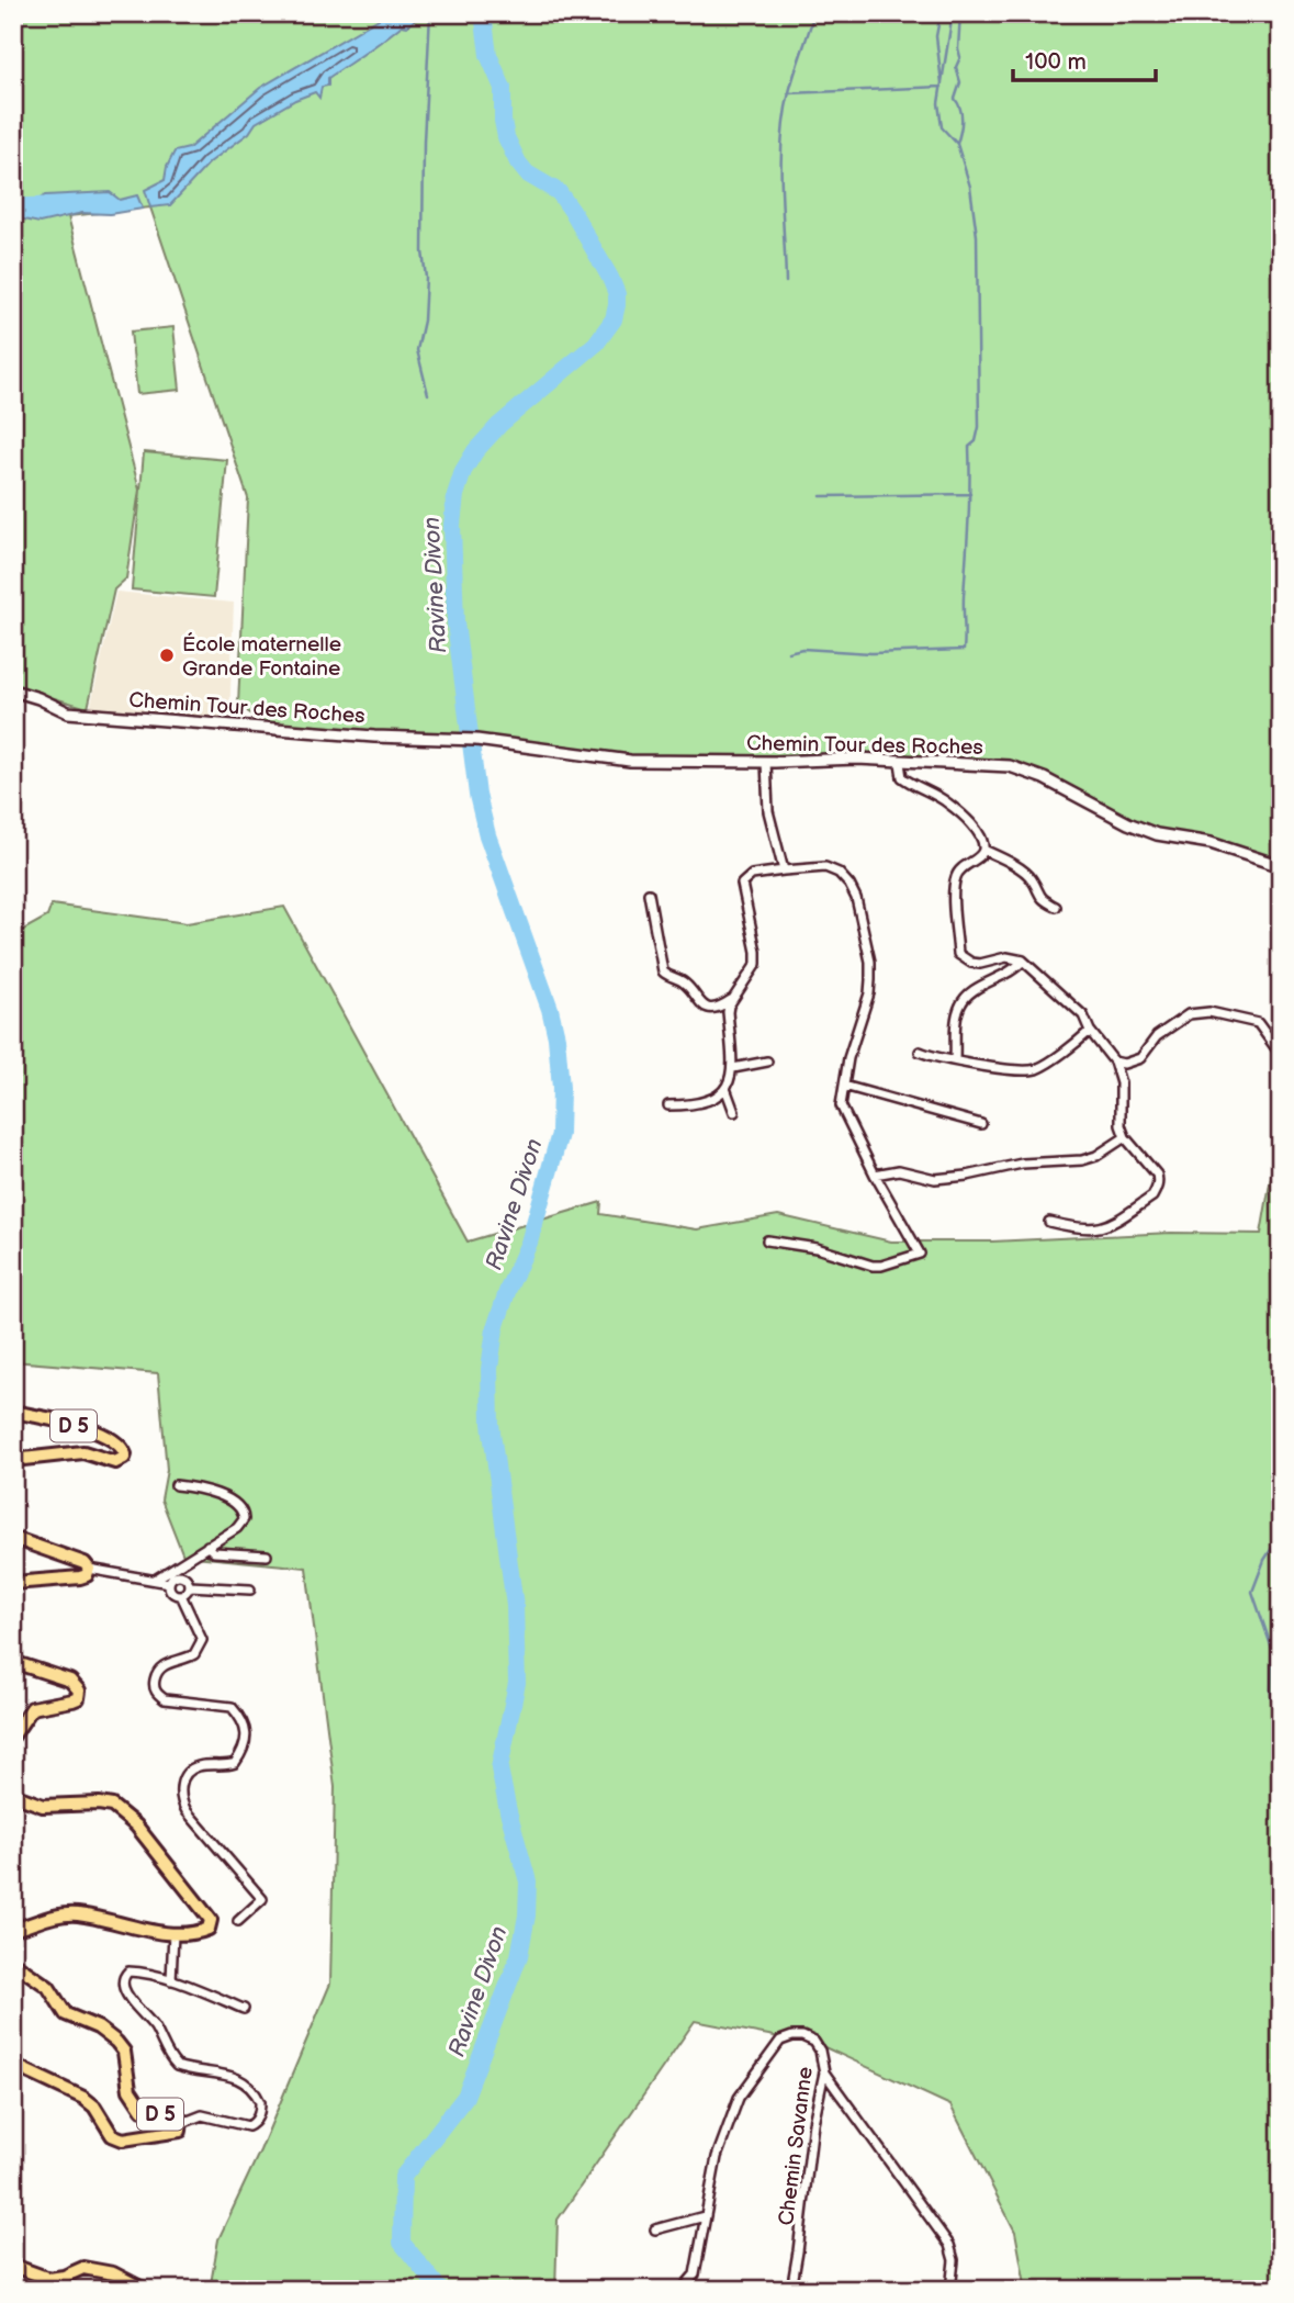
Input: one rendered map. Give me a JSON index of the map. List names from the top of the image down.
{
  "streets": {
    "main road": ["D 5"],
    "street": ["Chemin Tour des Roches", "Chemin Savanne"]
  },
  "water": ["Ravine Divon"],
  "places": ["École maternelle Grande Fontaine"],
  "scale_bar": "100 m"
}
